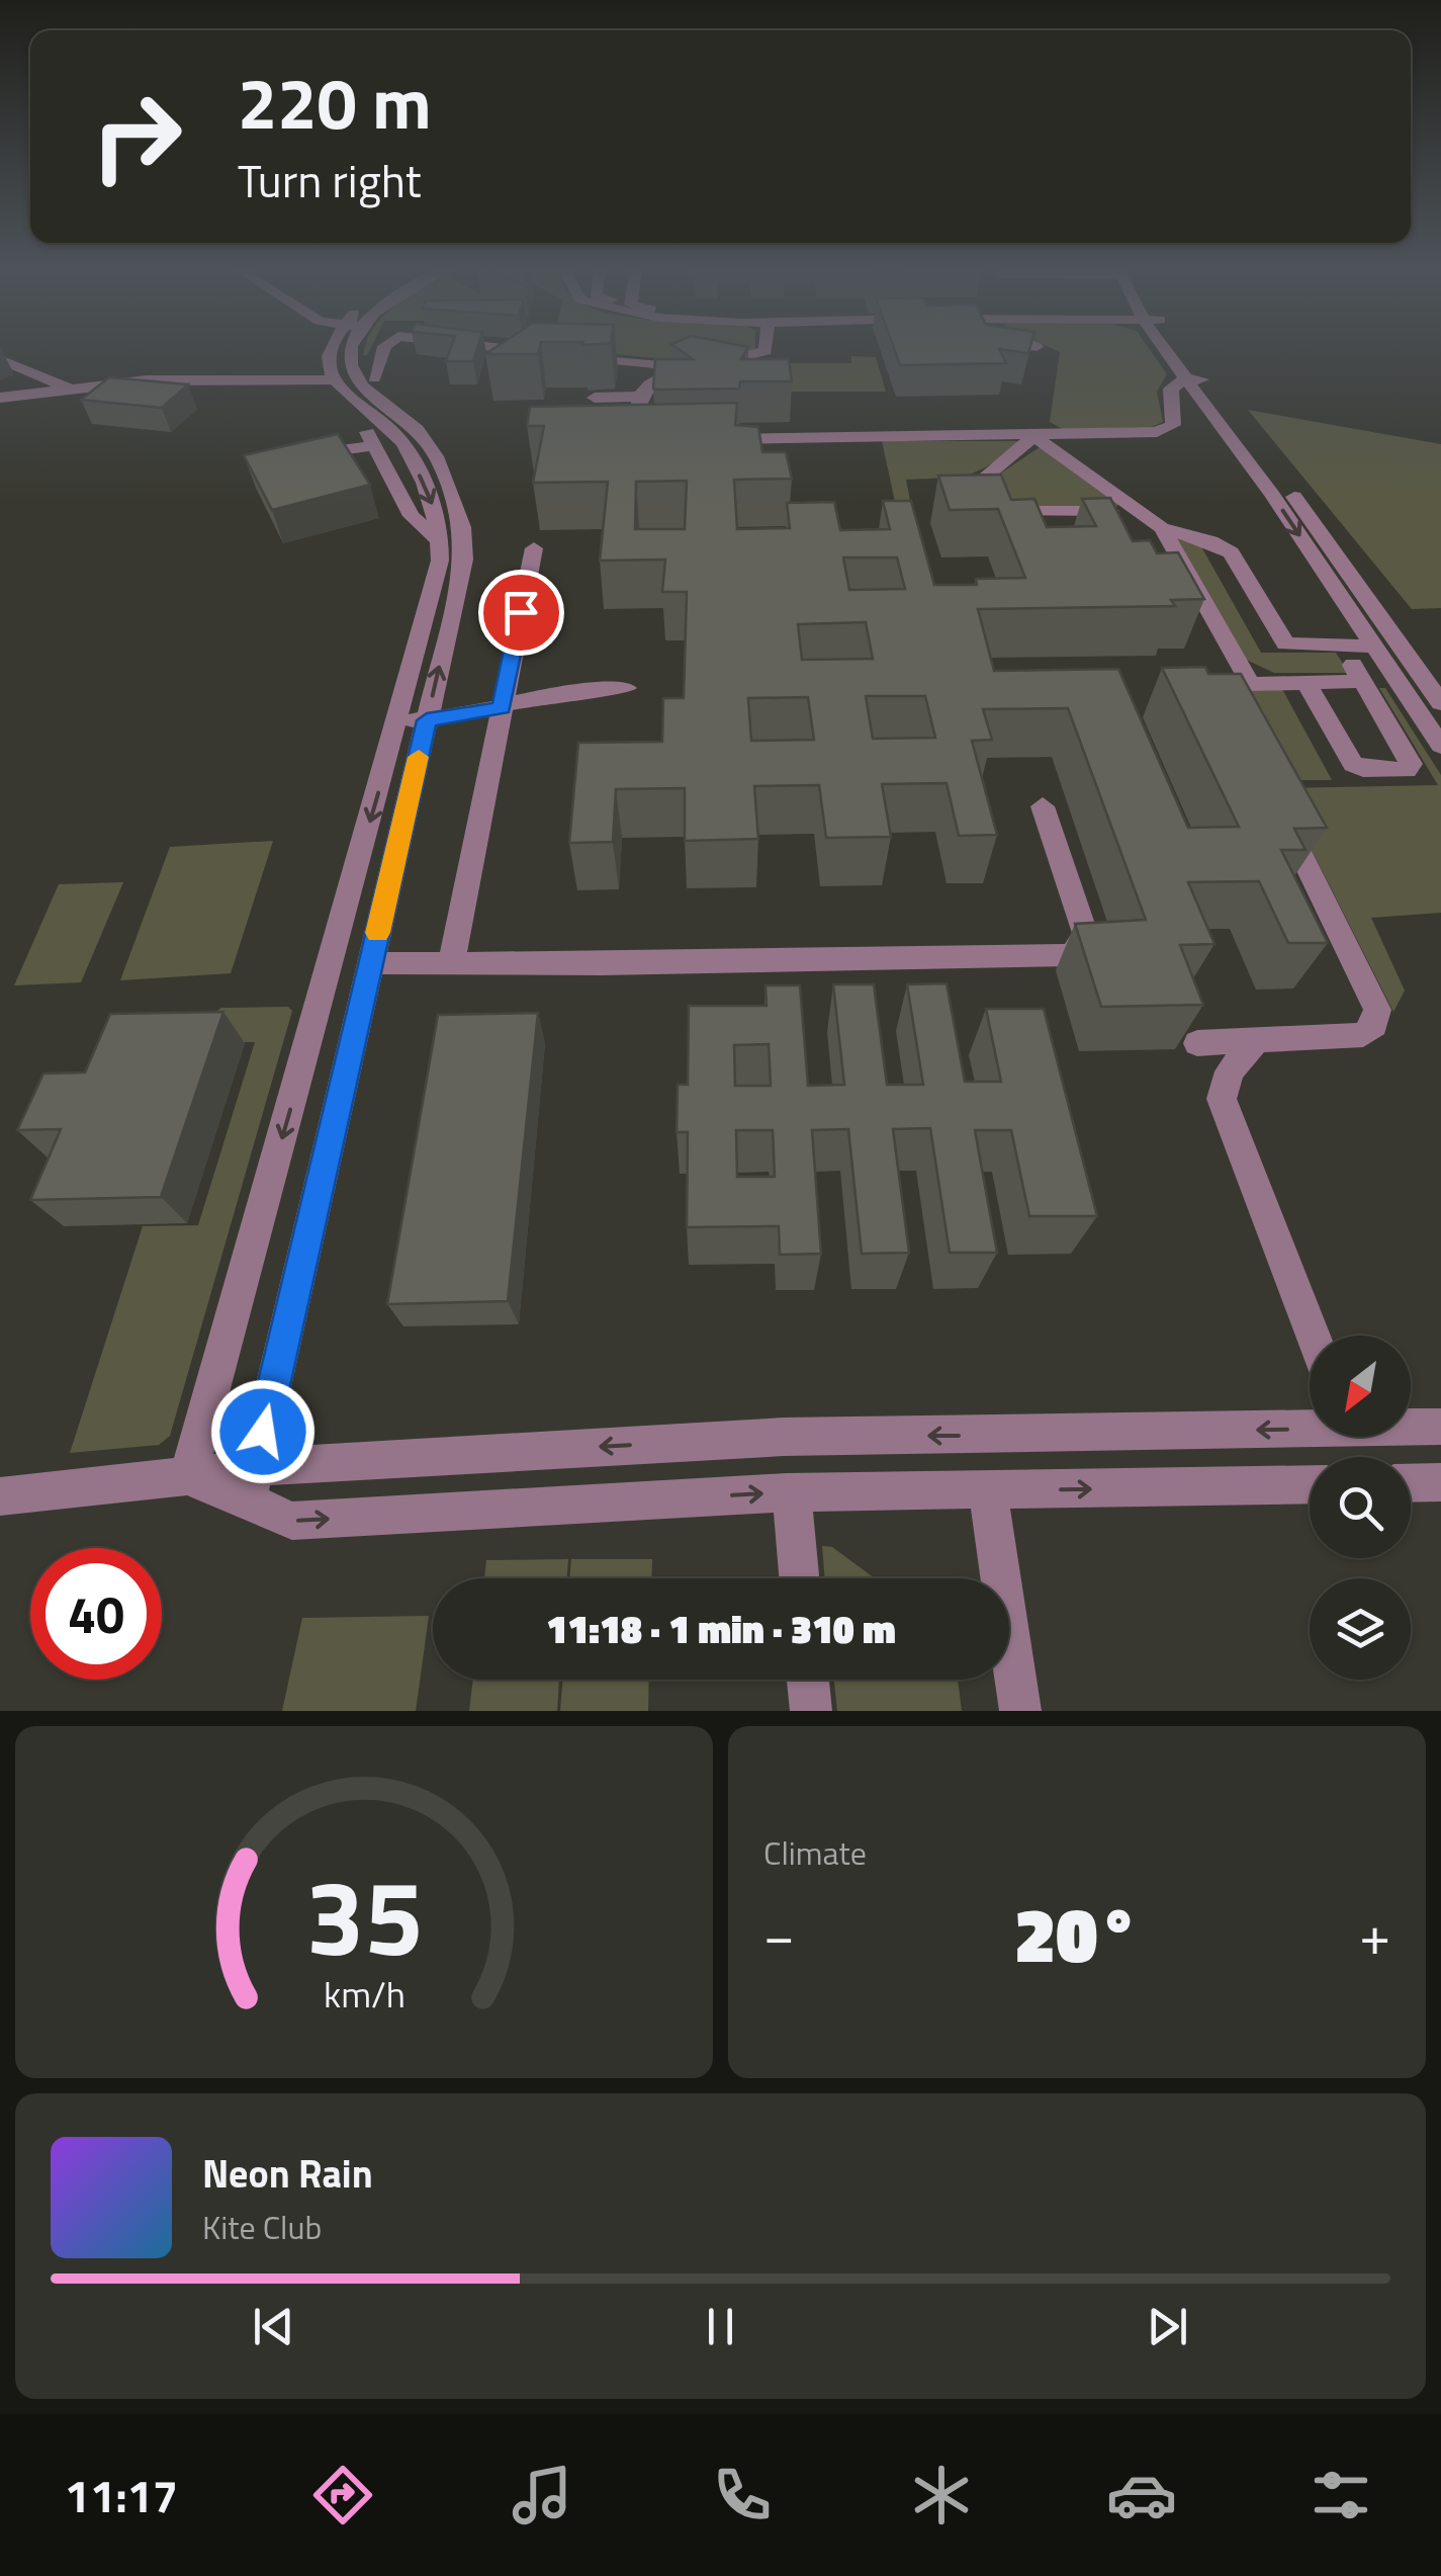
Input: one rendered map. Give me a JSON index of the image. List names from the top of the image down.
{
  "north": "bottom left",
  "page": {
    "turn": ["220 m", "Turn right"],
    "limit": "40",
    "trip": "11:18 · 1 min · 310 m",
    "tile": "Climate",
    "heat": ["−", "20°", "+"],
    "song": ["Neon Rain", "Kite Club"],
    "tabs": "11:17",
    "gauge": ["35", "km/h"]
  }
}
